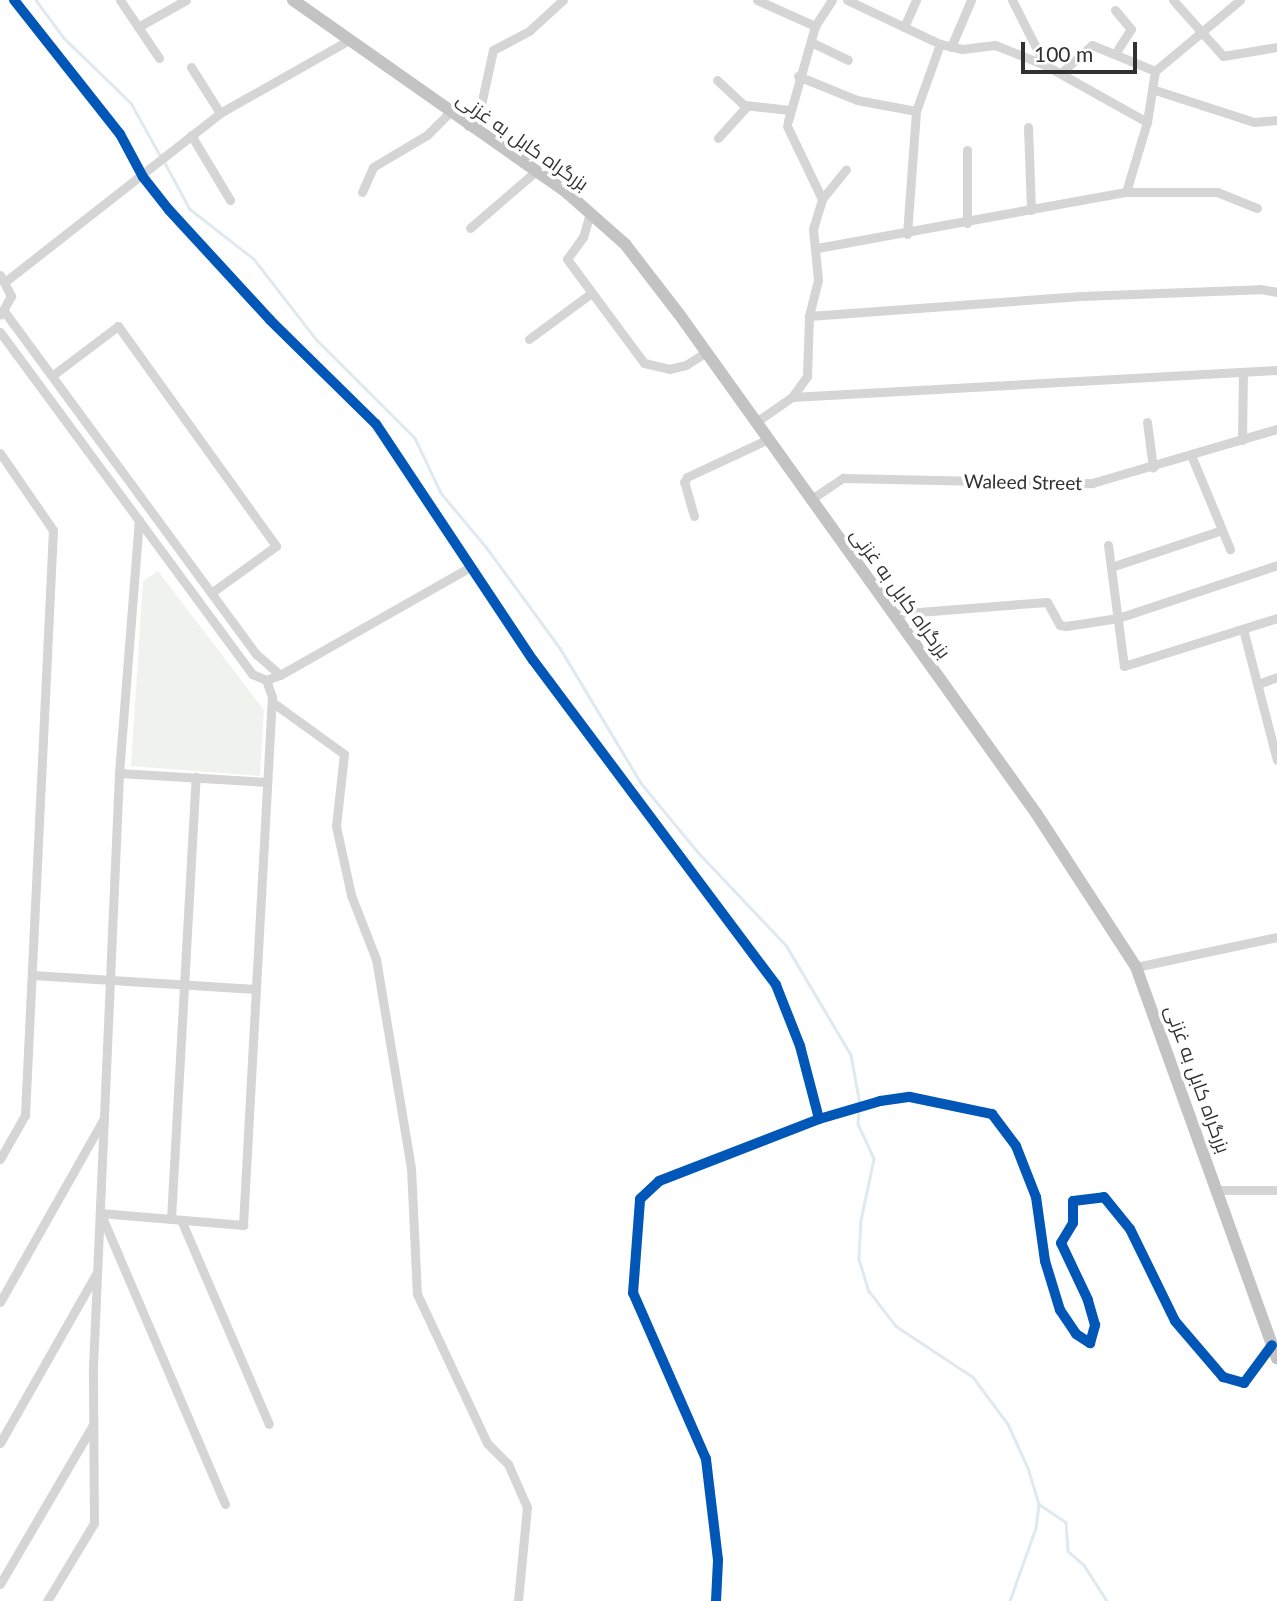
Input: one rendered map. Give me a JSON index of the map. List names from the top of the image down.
{
  "streets": {
    "highway": ["بزرگراه کابل به غزنی"],
    "street": ["Waleed Street"]
  },
  "crossings": [
    ["بزرگراه کابل به غزنی", "Waleed Street"]
  ],
  "scale_bar": "100 m"
}
